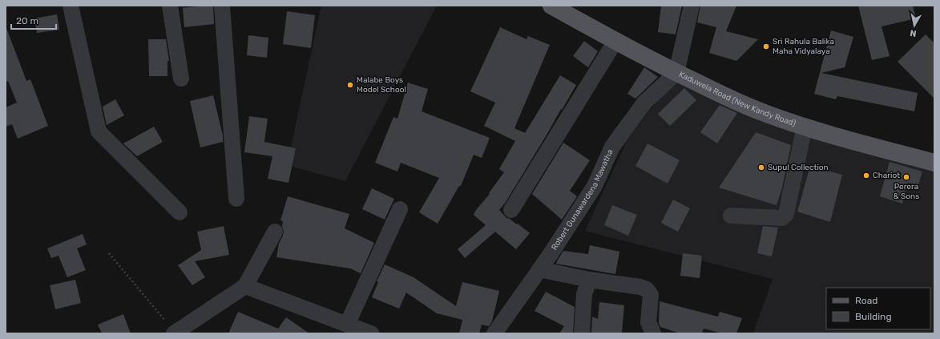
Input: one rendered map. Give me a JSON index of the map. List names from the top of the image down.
{
  "streets": {
    "main road": ["Kaduwela Road (New Kandy Road)"],
    "street": ["Robert Gunawardena Mawatha"]
  },
  "crossings": [
    ["Kaduwela Road (New Kandy Road)", "Robert Gunawardena Mawatha"]
  ],
  "places": [
    "Sri Rahula Balika Maha Vidyalaya",
    "Malabe Boys Model School",
    "Supul Collection",
    "Chariot",
    "Perera & Sons"
  ],
  "legend": ["Road", "Building"],
  "scale_bar": "20 m",
  "north": "bottom"
}
